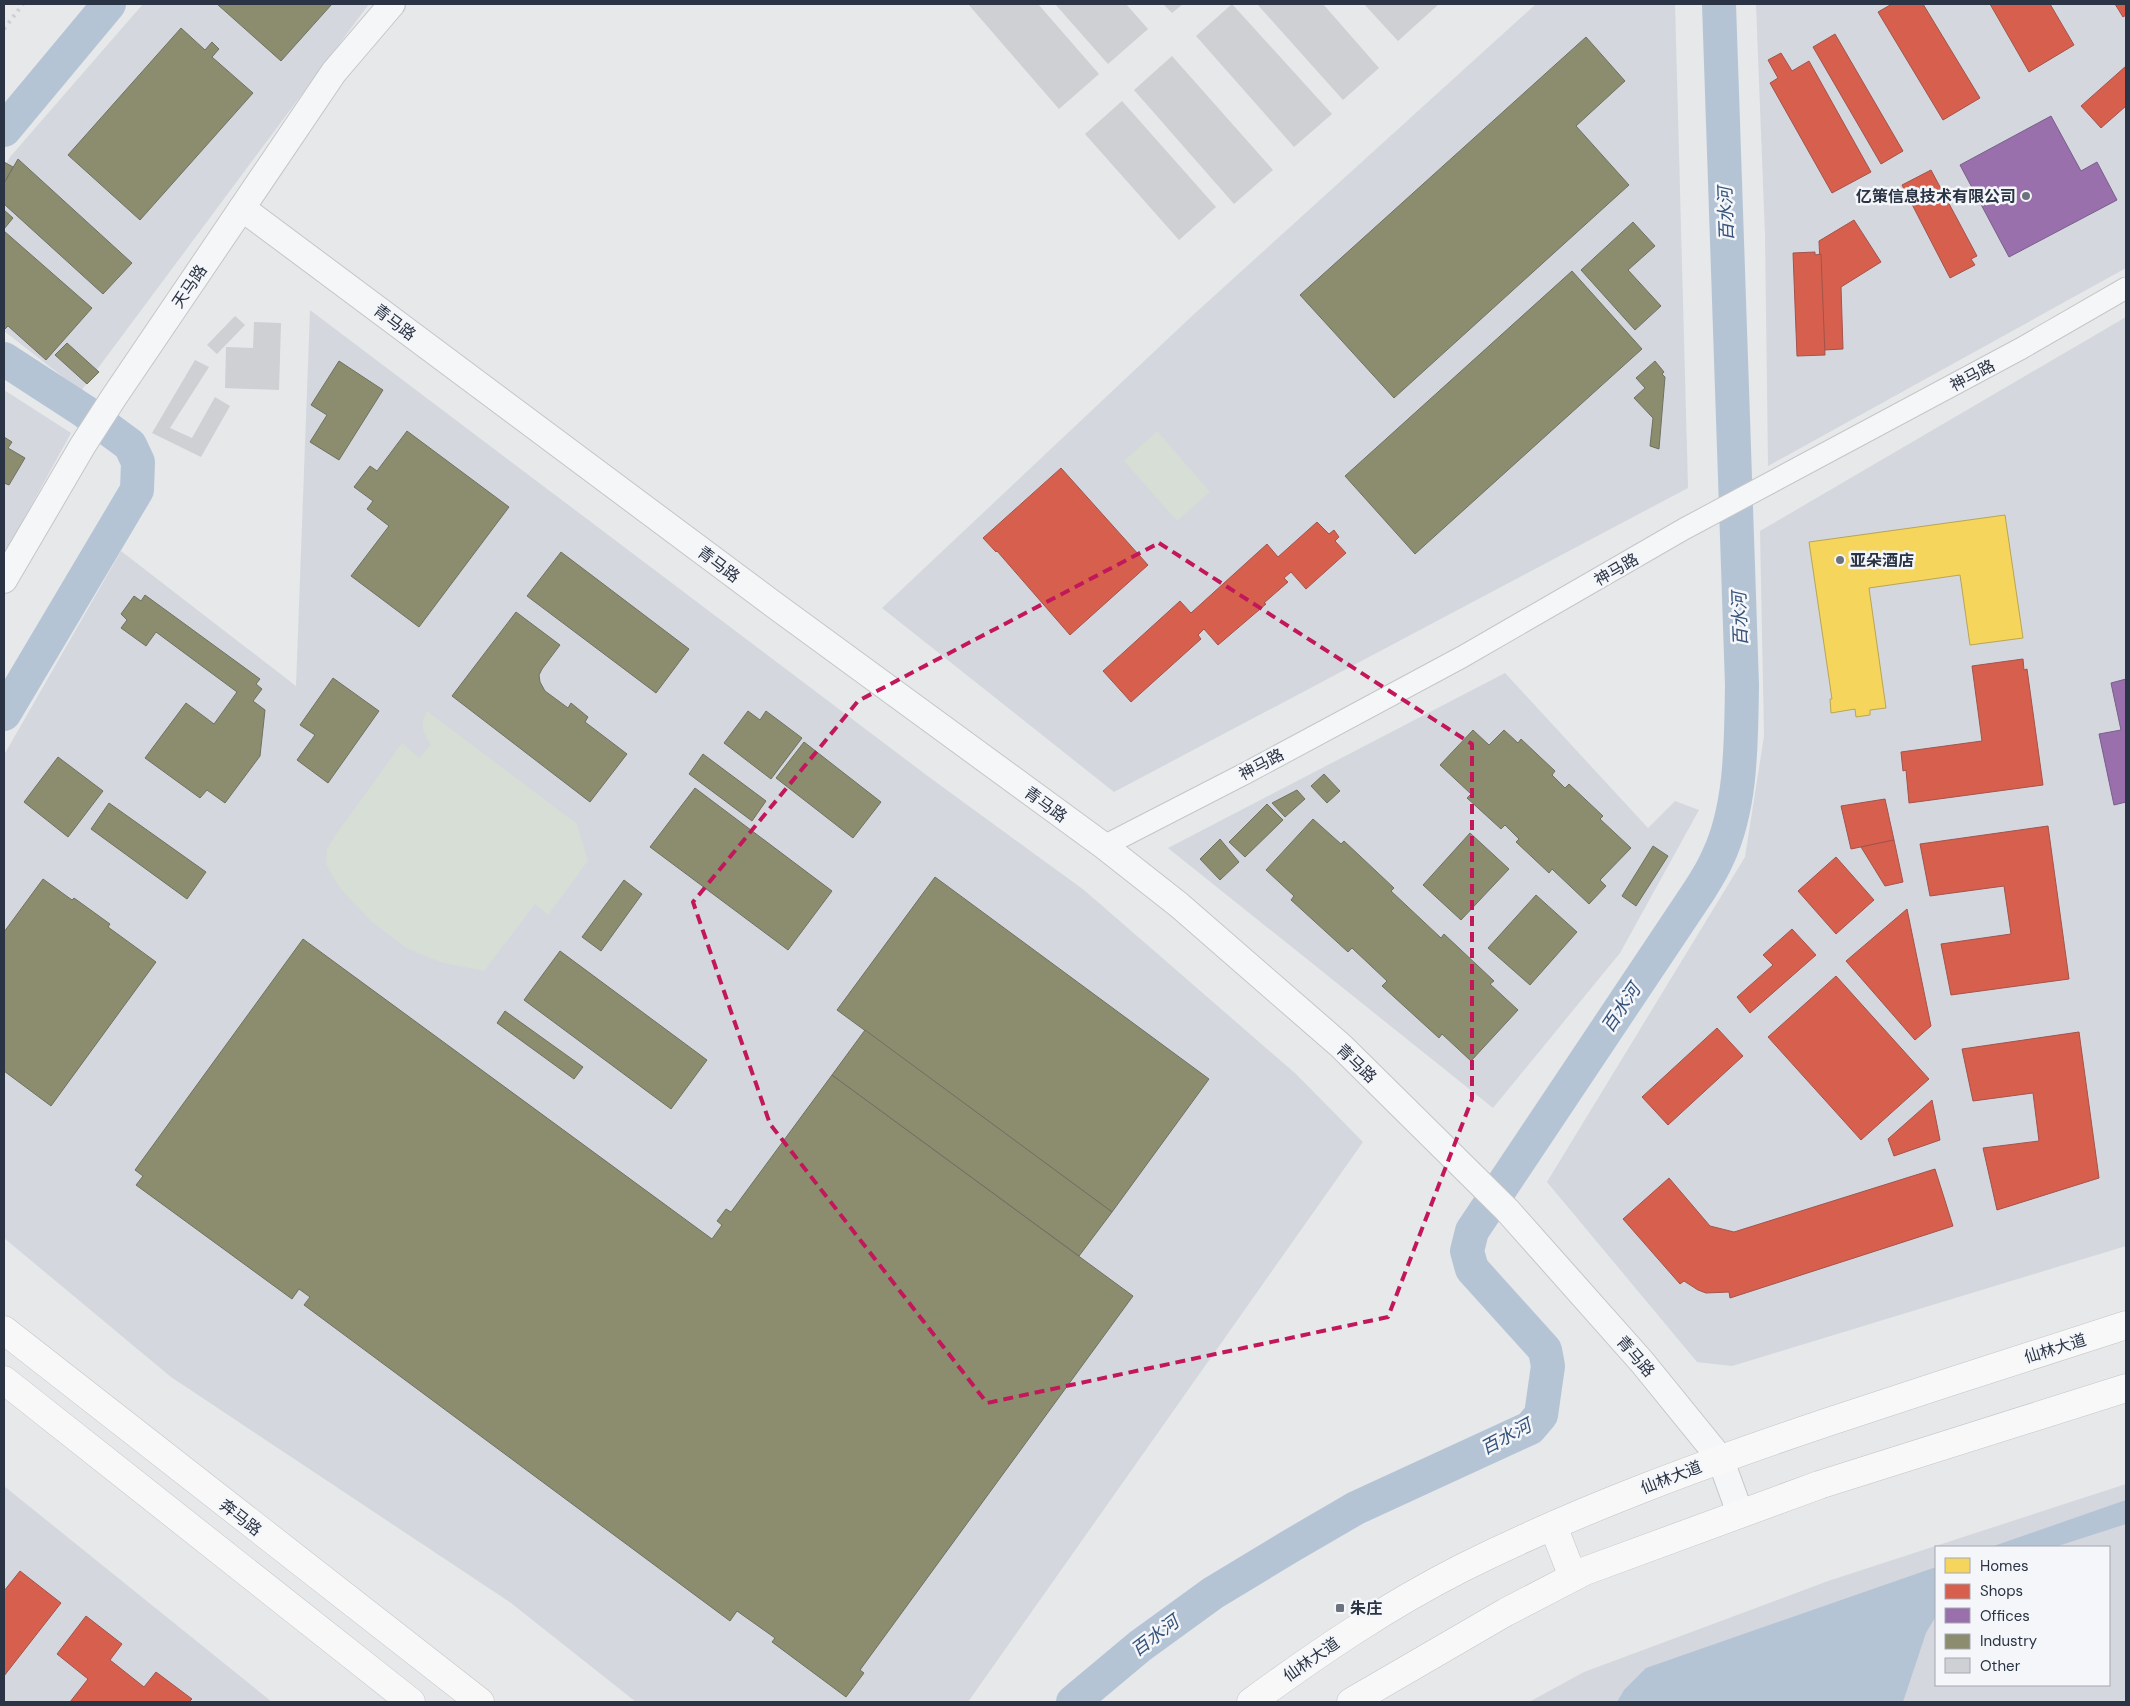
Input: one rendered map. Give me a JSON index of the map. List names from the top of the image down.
{
  "streets": {
    "main road": ["仙林大道", "奔马路"],
    "street": ["天马路", "青马路", "神马路"]
  },
  "crossings": [
    ["天马路", "青马路"],
    ["青马路", "神马路"],
    ["青马路", "仙林大道"]
  ],
  "water": ["百水河"],
  "places": {
    "other": ["亿策信息技术有限公司", "亚朵酒店"],
    "transit": ["朱庄"]
  },
  "legend": [
    "Homes",
    "Shops",
    "Offices",
    "Industry",
    "Other"
  ]
}
